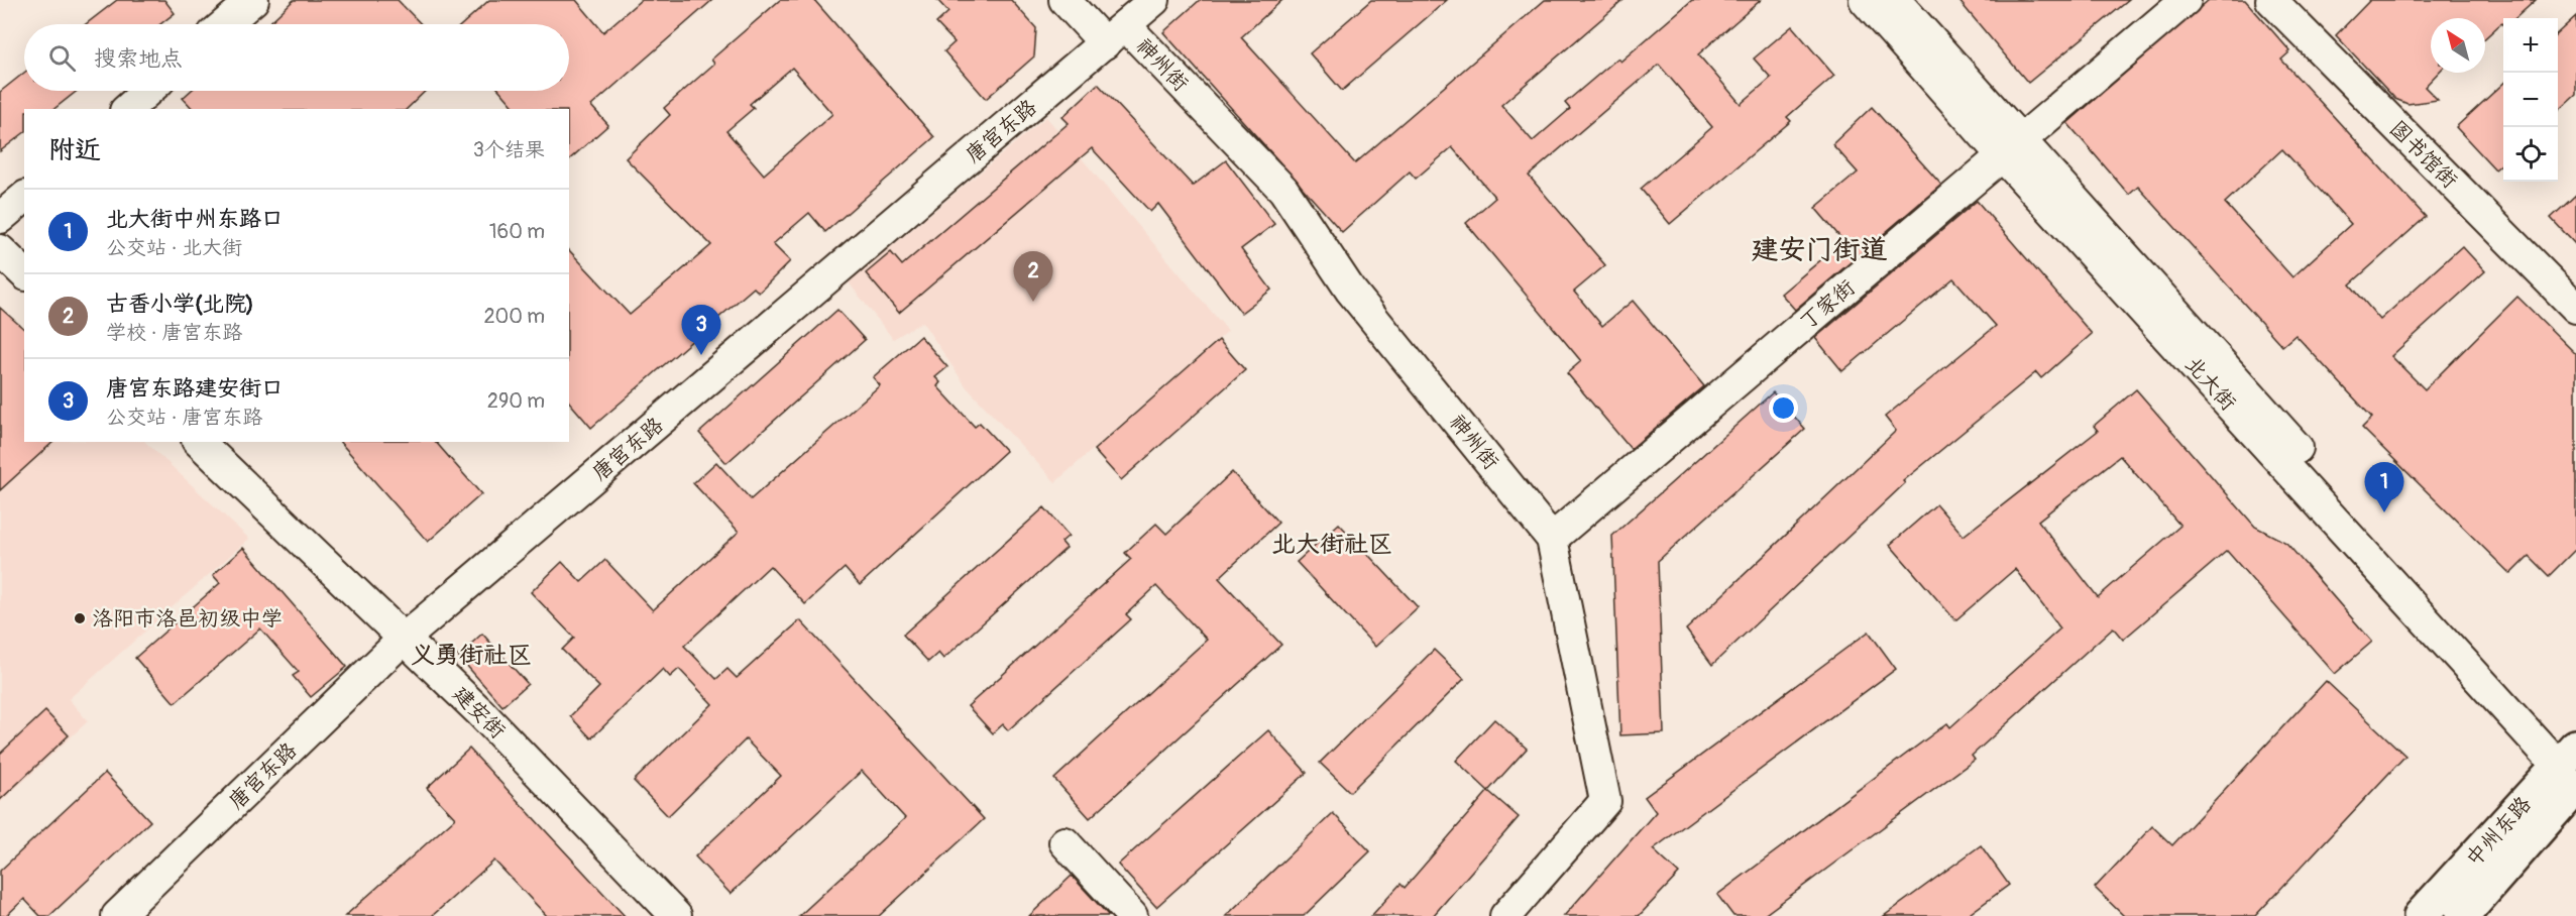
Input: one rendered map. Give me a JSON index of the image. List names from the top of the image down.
{
  "streets": {
    "main road": ["中州东路"],
    "street": [
      "神州街",
      "唐宫东路",
      "图书馆街",
      "丁家街",
      "北大街",
      "建安街"
    ]
  },
  "crossings": [
    ["神州街", "唐宫东路"],
    ["神州街", "丁家街"],
    ["唐宫东路", "建安街"],
    ["丁家街", "北大街"],
    ["北大街", "中州东路"]
  ],
  "districts": ["建安门街道", "北大街社区", "义勇街社区"],
  "places": ["洛阳市洛邑初级中学"],
  "north": "top left",
  "page": {
    "map_buttons": ["+", "−"],
    "search": "搜索地点",
    "heading": ["附近", "3个结果"],
    "list": [
      {
        "mark": "1",
        "name": "北大街中州东路口",
        "note": "公交站 · 北大街",
        "value": "160 m"
      },
      {
        "mark": "2",
        "name": "古香小学(北院)",
        "note": "学校 · 唐宫东路",
        "value": "200 m"
      },
      {
        "mark": "3",
        "name": "唐宫东路建安街口",
        "note": "公交站 · 唐宫东路",
        "value": "290 m"
      }
    ],
    "pins": ["2", "3", "1"]
  }
}
